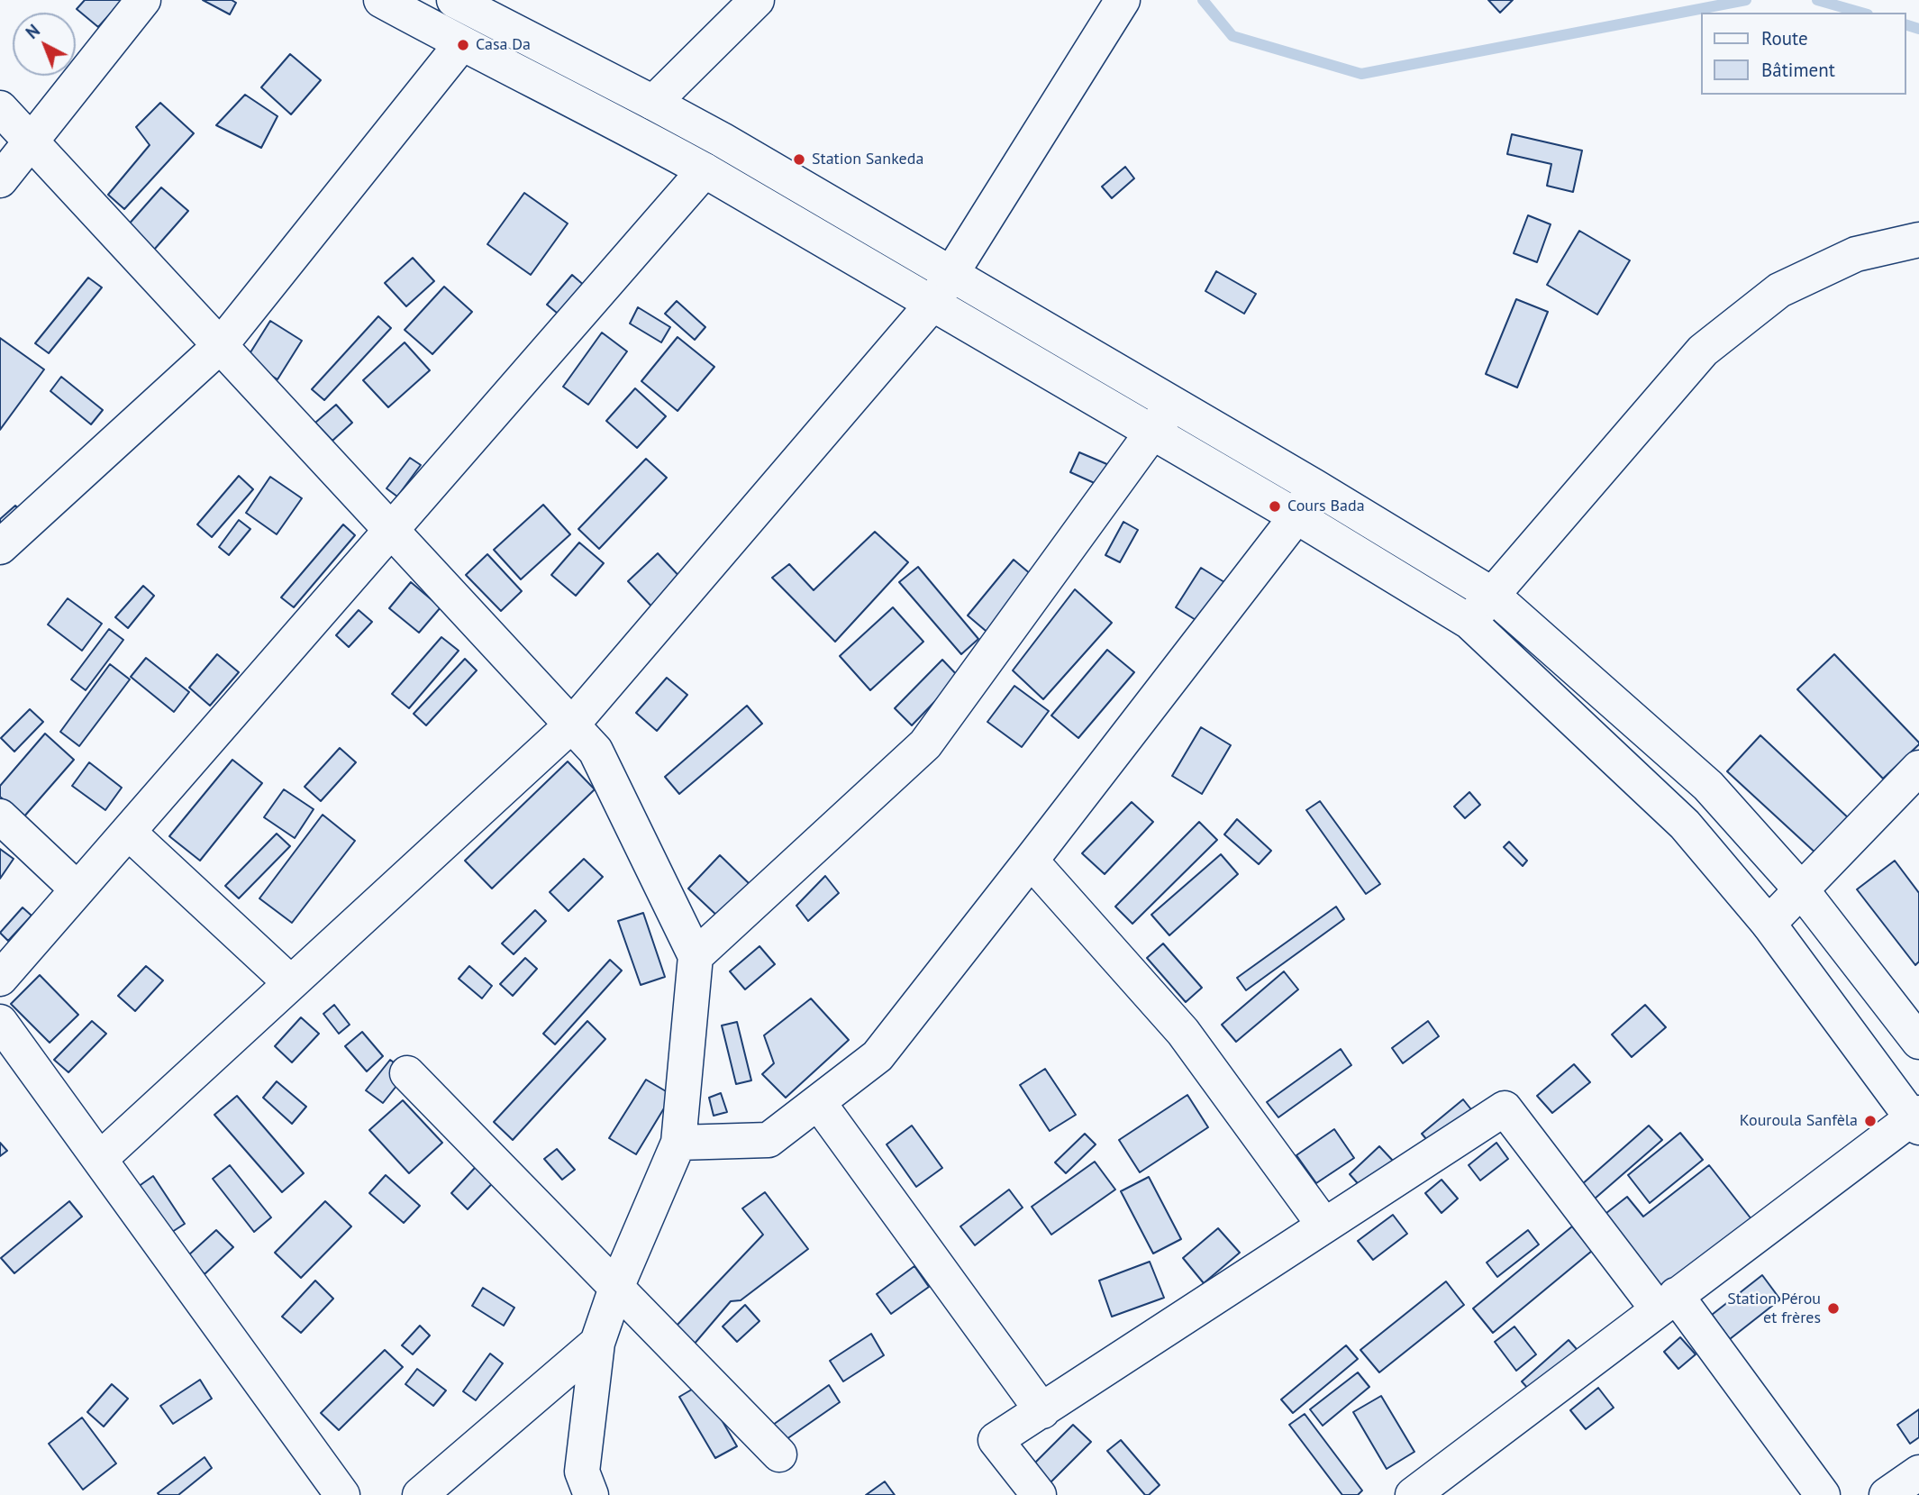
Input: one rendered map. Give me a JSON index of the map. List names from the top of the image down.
{
  "places": [
    "Casa Da",
    "Station Sankeda",
    "Cours Bada",
    "Kouroula Sanfèla",
    "Station Pérou et frères"
  ],
  "legend": ["Route", "Bâtiment"],
  "north": "top left"
}
